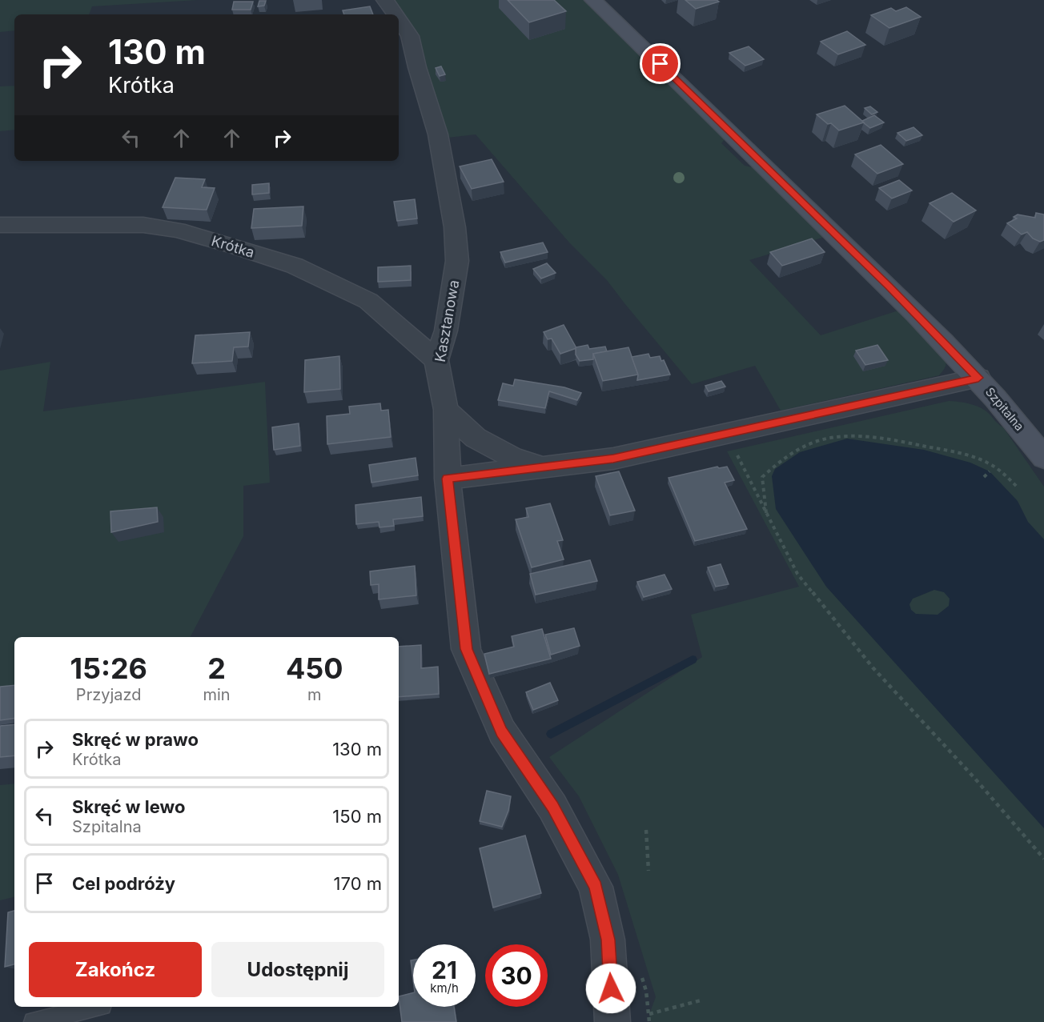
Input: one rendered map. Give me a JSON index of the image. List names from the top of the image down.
{
  "streets": {
    "main road": ["Szpitalna"],
    "street": ["Krótka", "Kasztanowa"]
  },
  "crossings": [
    ["Krótka", "Kasztanowa"]
  ],
  "page": {
    "turn": ["130 m", "Krótka"],
    "eta": [
      "15:26",
      "Przyjazd",
      "2",
      "min",
      "450",
      "m"
    ],
    "list": [
      {
        "name": "Skręć w prawo",
        "note": "Krótka",
        "value": "130 m"
      },
      {
        "name": "Skręć w lewo",
        "note": "Szpitalna",
        "value": "150 m"
      },
      {
        "name": "Cel podróży",
        "value": "170 m"
      }
    ],
    "buttons": ["Zakończ", "Udostępnij"],
    "speed": "21 km/h",
    "limit": "30"
  }
}
